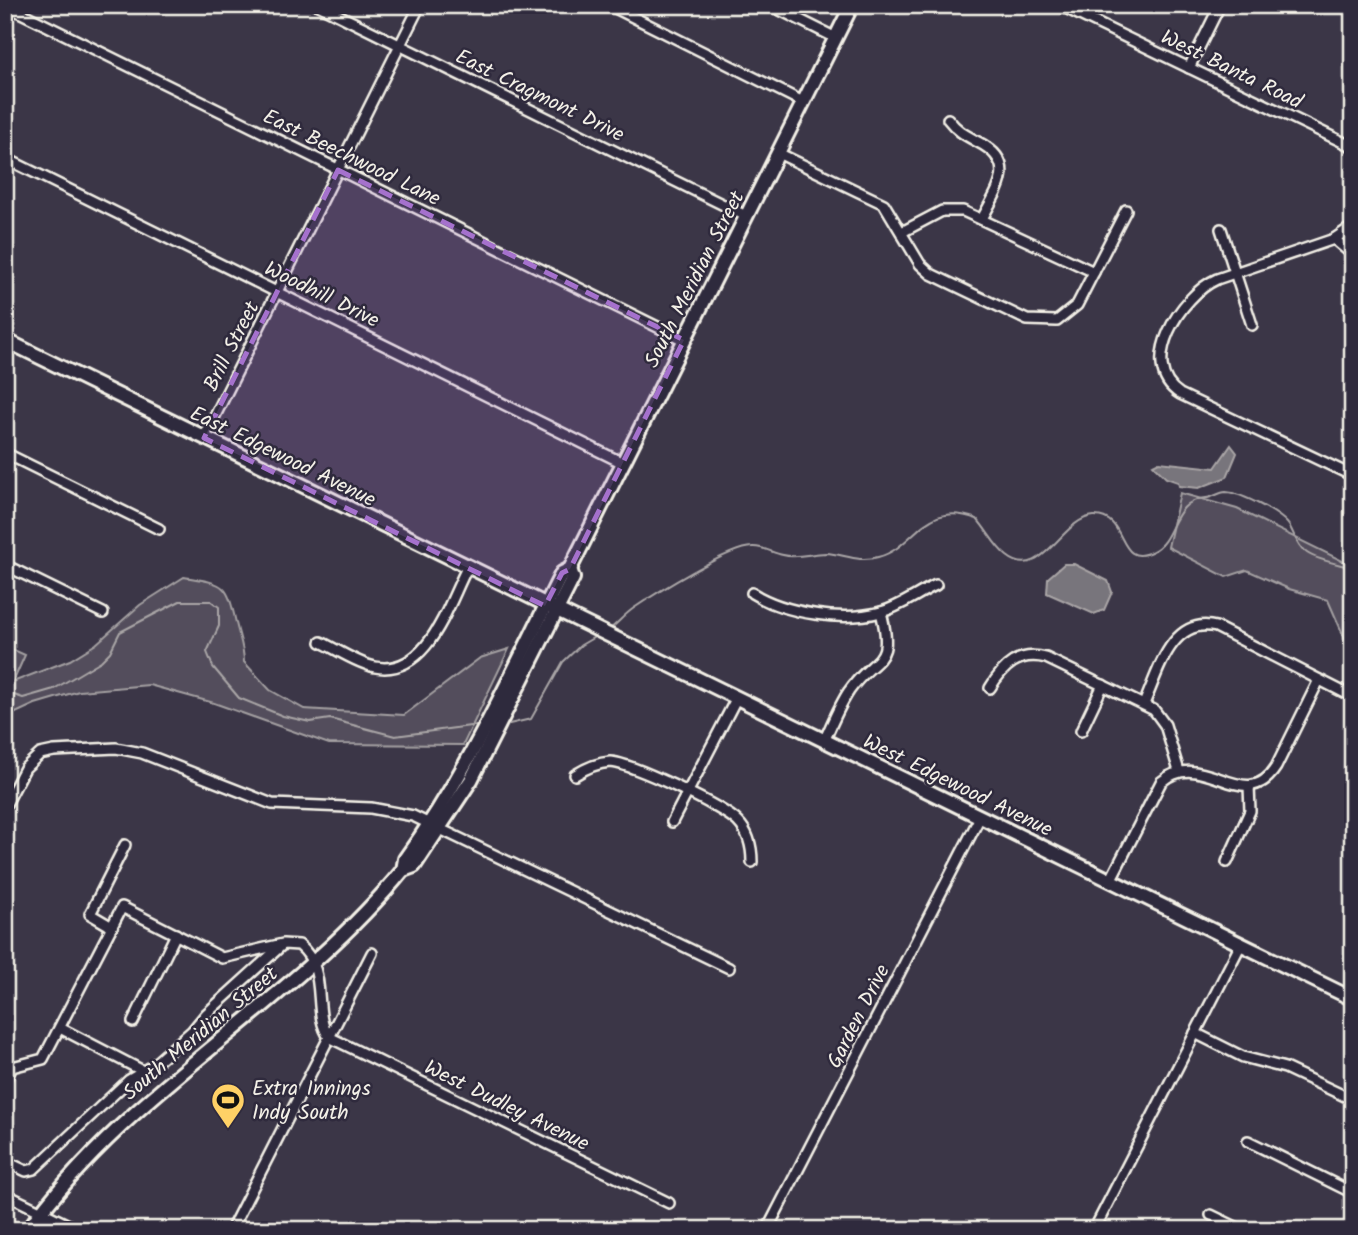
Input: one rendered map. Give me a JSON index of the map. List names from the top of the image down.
{
  "streets": {
    "main road": ["South Meridian Street", "East Edgewood Avenue", "West Edgewood Avenue"],
    "street": [
      "West Banta Road",
      "East Cragmont Drive",
      "East Beechwood Lane",
      "Woodhill Drive",
      "Brill Street",
      "Garden Drive",
      "West Dudley Avenue"
    ]
  },
  "crossings": [
    ["East Cragmont Drive", "South Meridian Street"],
    ["East Cragmont Drive", "Brill Street"],
    ["East Beechwood Lane", "South Meridian Street"],
    ["East Beechwood Lane", "Brill Street"],
    ["South Meridian Street", "Woodhill Drive"],
    ["South Meridian Street", "East Edgewood Avenue"],
    ["South Meridian Street", "West Edgewood Avenue"],
    ["Woodhill Drive", "Brill Street"],
    ["Brill Street", "East Edgewood Avenue"],
    ["East Edgewood Avenue", "West Edgewood Avenue"],
    ["West Edgewood Avenue", "Garden Drive"]
  ],
  "places": {
    "sports": ["Extra Innings Indy South"]
  }
}
